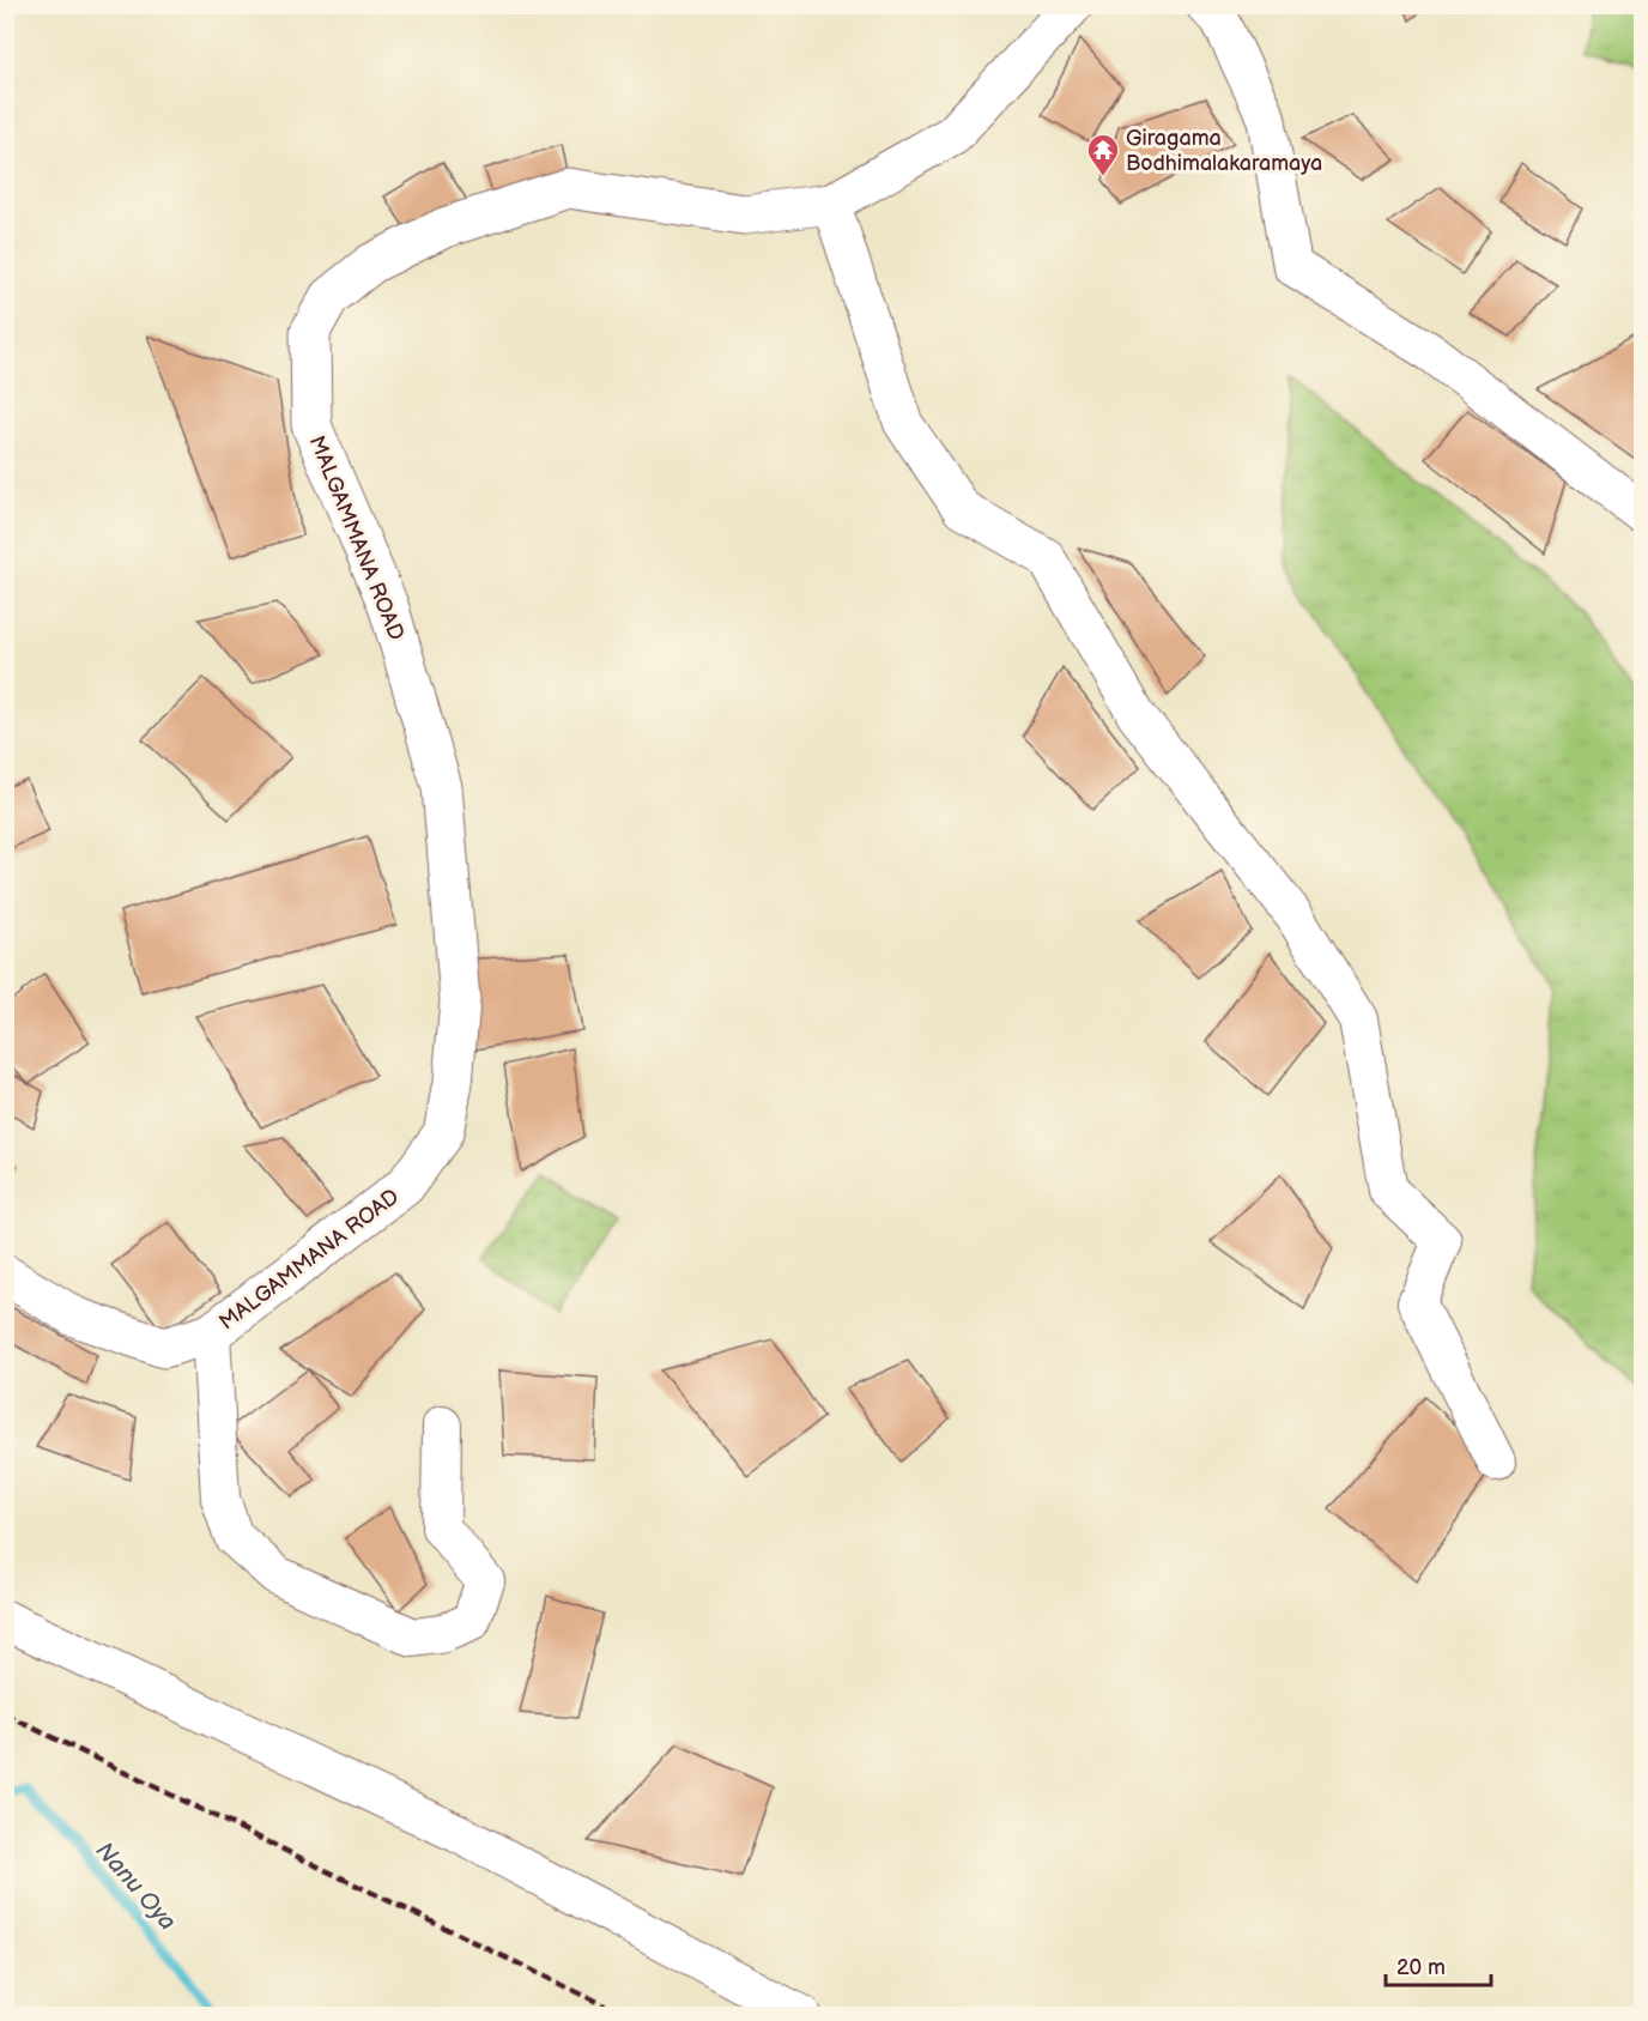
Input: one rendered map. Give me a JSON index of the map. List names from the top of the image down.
{
  "streets": {
    "street": ["MALGAMMANA ROAD"]
  },
  "water": ["Nanu Oya"],
  "places": {
    "temple": ["Giragama Bodhimalakaramaya"]
  },
  "scale_bar": "20 m"
}
